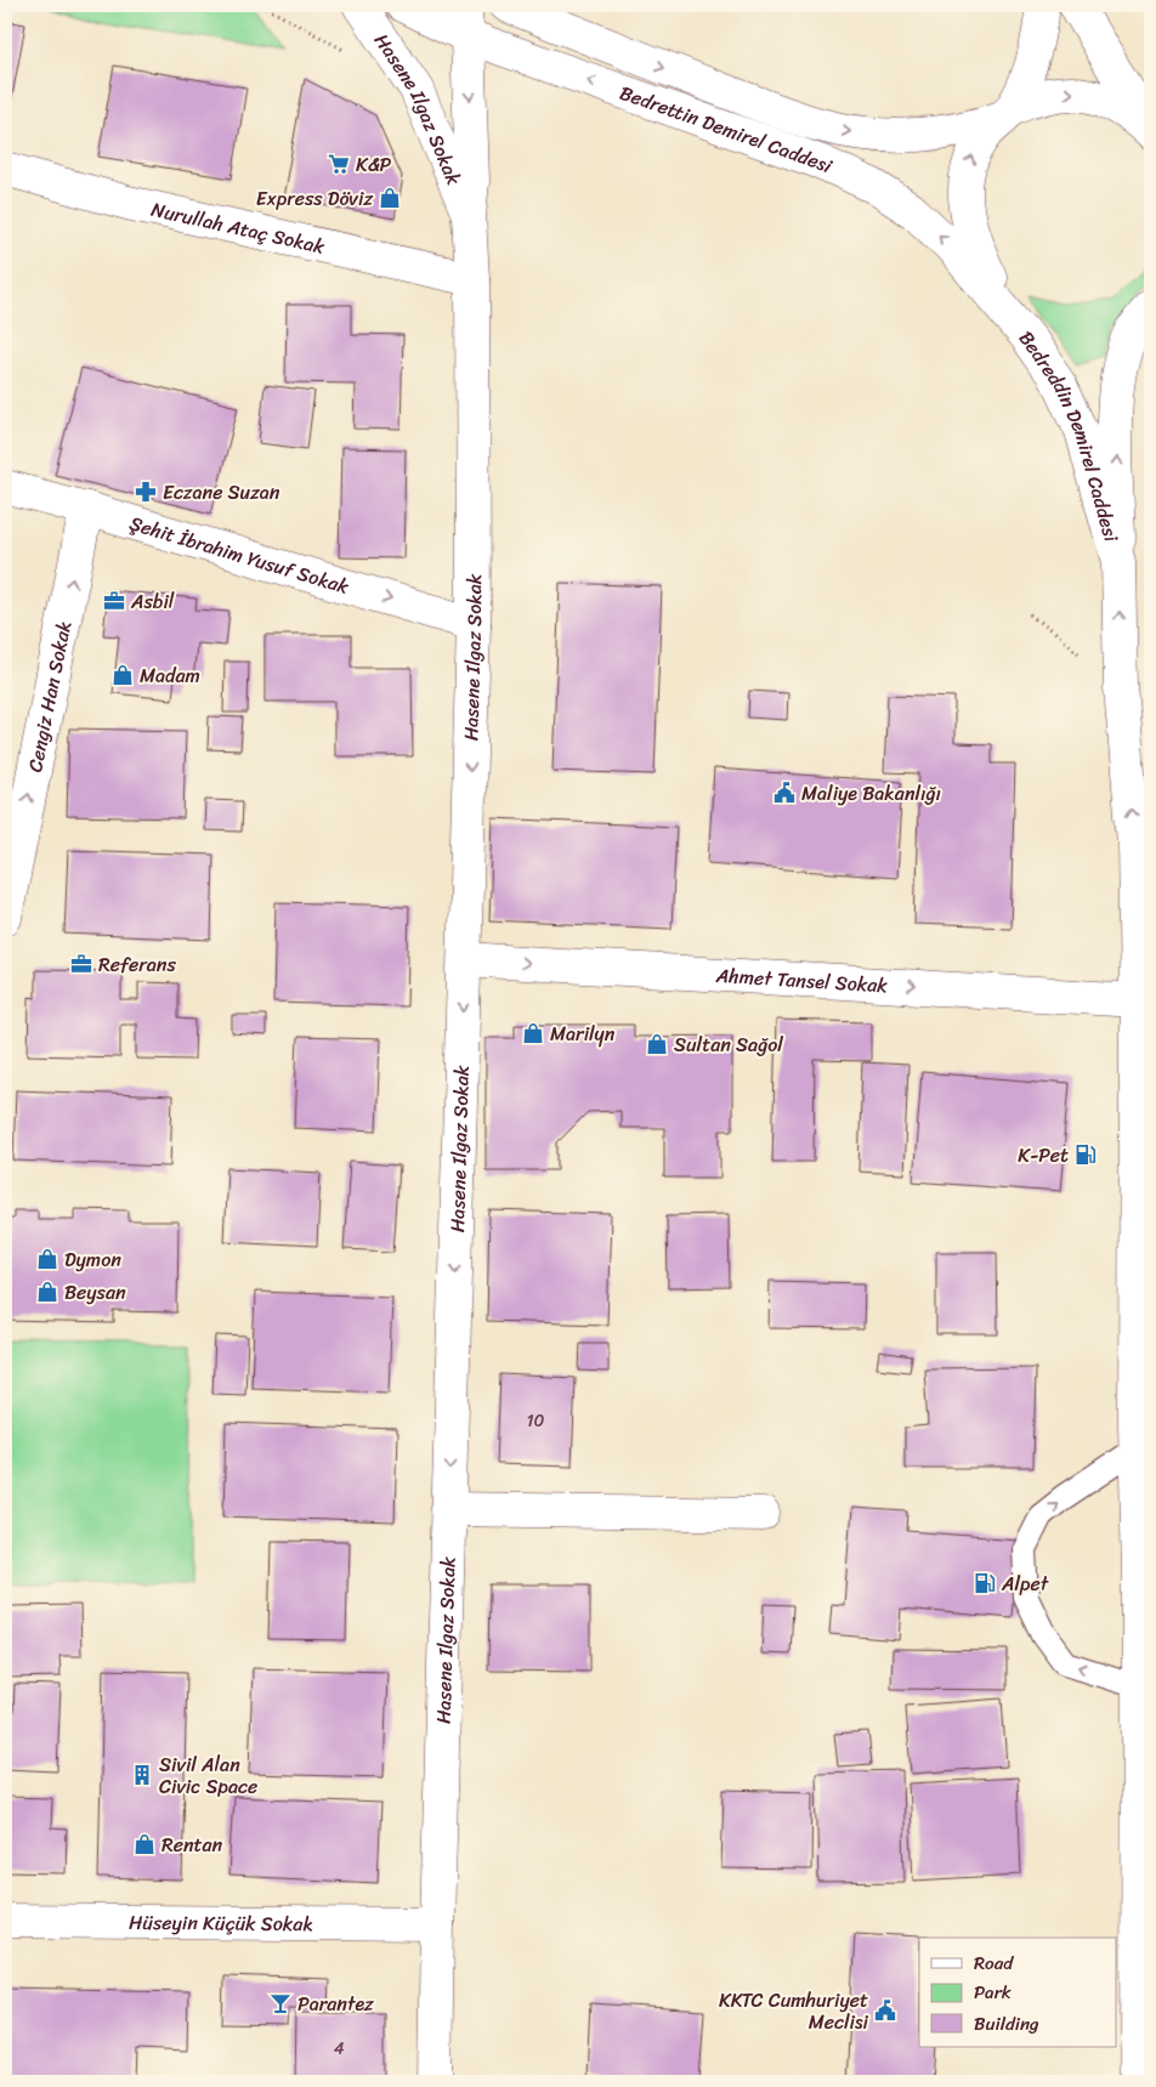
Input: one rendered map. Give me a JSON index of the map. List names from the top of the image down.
{
  "streets": {
    "street": [
      "Hasene Ilgaz Sokak",
      "Bedrettin Demirel Caddesi",
      "Nurullah Ataç Sokak",
      "Bedreddin Demirel Caddesi",
      "Şehit İbrahim Yusuf Sokak",
      "Cengiz Han Sokak",
      "Ahmet Tansel Sokak",
      "Hüseyin Küçük Sokak"
    ]
  },
  "crossings": [
    ["Hasene Ilgaz Sokak", "Bedrettin Demirel Caddesi"],
    ["Hasene Ilgaz Sokak", "Nurullah Ataç Sokak"],
    ["Hasene Ilgaz Sokak", "Şehit İbrahim Yusuf Sokak"],
    ["Hasene Ilgaz Sokak", "Ahmet Tansel Sokak"],
    ["Hasene Ilgaz Sokak", "Hüseyin Küçük Sokak"],
    ["Bedrettin Demirel Caddesi", "Bedreddin Demirel Caddesi"],
    ["Şehit İbrahim Yusuf Sokak", "Cengiz Han Sokak"]
  ],
  "one_way": [
    "Hasene Ilgaz Sokak",
    "Şehit İbrahim Yusuf Sokak",
    "Cengiz Han Sokak",
    "Ahmet Tansel Sokak"
  ],
  "places": {
    "supermarket": ["K&P"],
    "shop": [
      "Express Döviz",
      "Madam",
      "Marilyn",
      "Sultan Sağol",
      "Dymon",
      "Beysan",
      "Rentan"
    ],
    "pharmacy": ["Eczane Suzan"],
    "office": ["Asbil", "Referans"],
    "public building": ["Maliye Bakanlığı", "KKTC Cumhuriyet Meclisi"],
    "fuel station": ["K-Pet", "Alpet"],
    "building": ["Sivil Alan Civic Space"],
    "bar": ["Parantez"]
  },
  "house_numbers": ["10", "4"],
  "legend": ["Road", "Park", "Building"]
}
